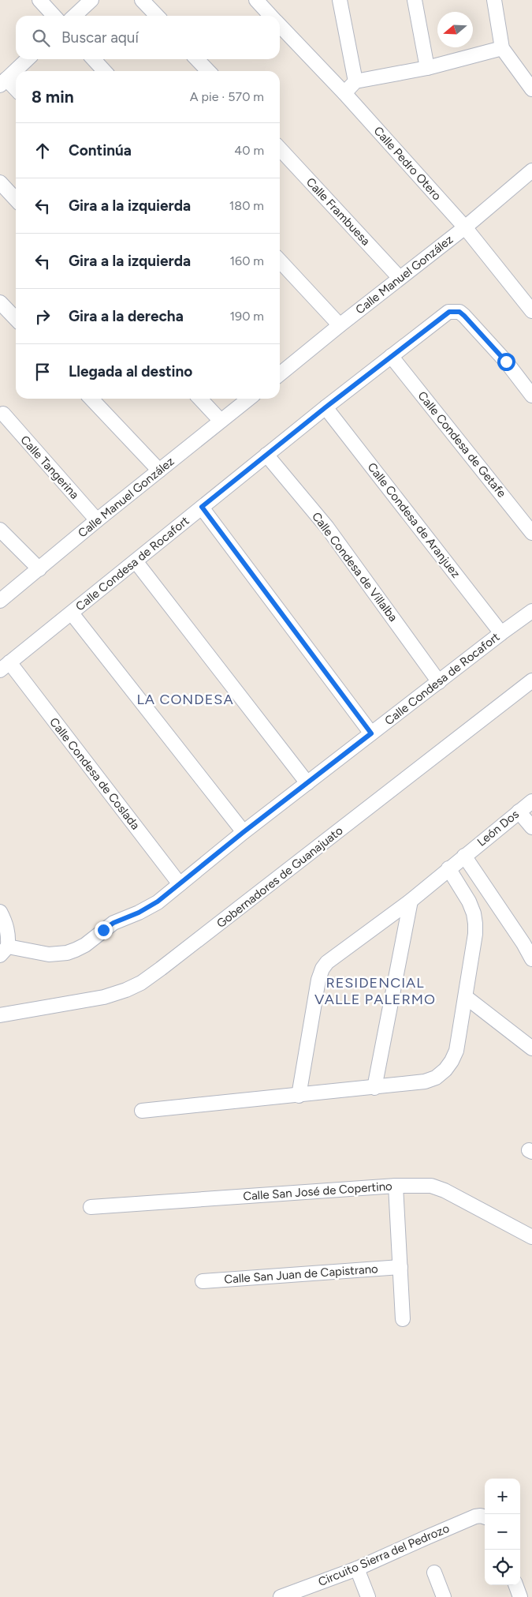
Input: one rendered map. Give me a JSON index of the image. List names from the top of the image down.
{
  "streets": {
    "street": [
      "Calle Pedro Otero",
      "Calle Frambuesa",
      "Calle Manuel González",
      "Calle Condesa de Getafe",
      "Calle Tangerina",
      "Calle Condesa de Aranjuez",
      "Calle Condesa de Rocafort",
      "Calle Condesa de Villalba",
      "Calle Condesa de Coslada",
      "León Dos",
      "Gobernadores de Guanajuato",
      "Calle San José de Copertino",
      "Calle San Juan de Capistrano",
      "Circuito Sierra del Pedrozo"
    ]
  },
  "crossings": [
    ["Calle Pedro Otero", "Calle Manuel González"],
    ["Calle Frambuesa", "Calle Manuel González"],
    ["Calle Manuel González", "Calle Tangerina"],
    ["Calle Condesa de Getafe", "Calle Condesa de Rocafort"],
    ["Calle Condesa de Aranjuez", "Calle Condesa de Rocafort"],
    ["Calle Condesa de Rocafort", "Calle Condesa de Villalba"],
    ["Calle Condesa de Rocafort", "Calle Condesa de Coslada"]
  ],
  "districts": ["LA CONDESA", "RESIDENCIAL VALLE PALERMO"],
  "north": "left",
  "page": {
    "search": "Buscar aquí",
    "heading": ["8 min", "A pie · 570 m"],
    "list": [
      ["Continúa", "40 m"],
      ["Gira a la izquierda", "180 m"],
      ["Gira a la izquierda", "160 m"],
      ["Gira a la derecha", "190 m"],
      "Llegada al destino"
    ],
    "map_buttons": ["+", "−"]
  }
}
